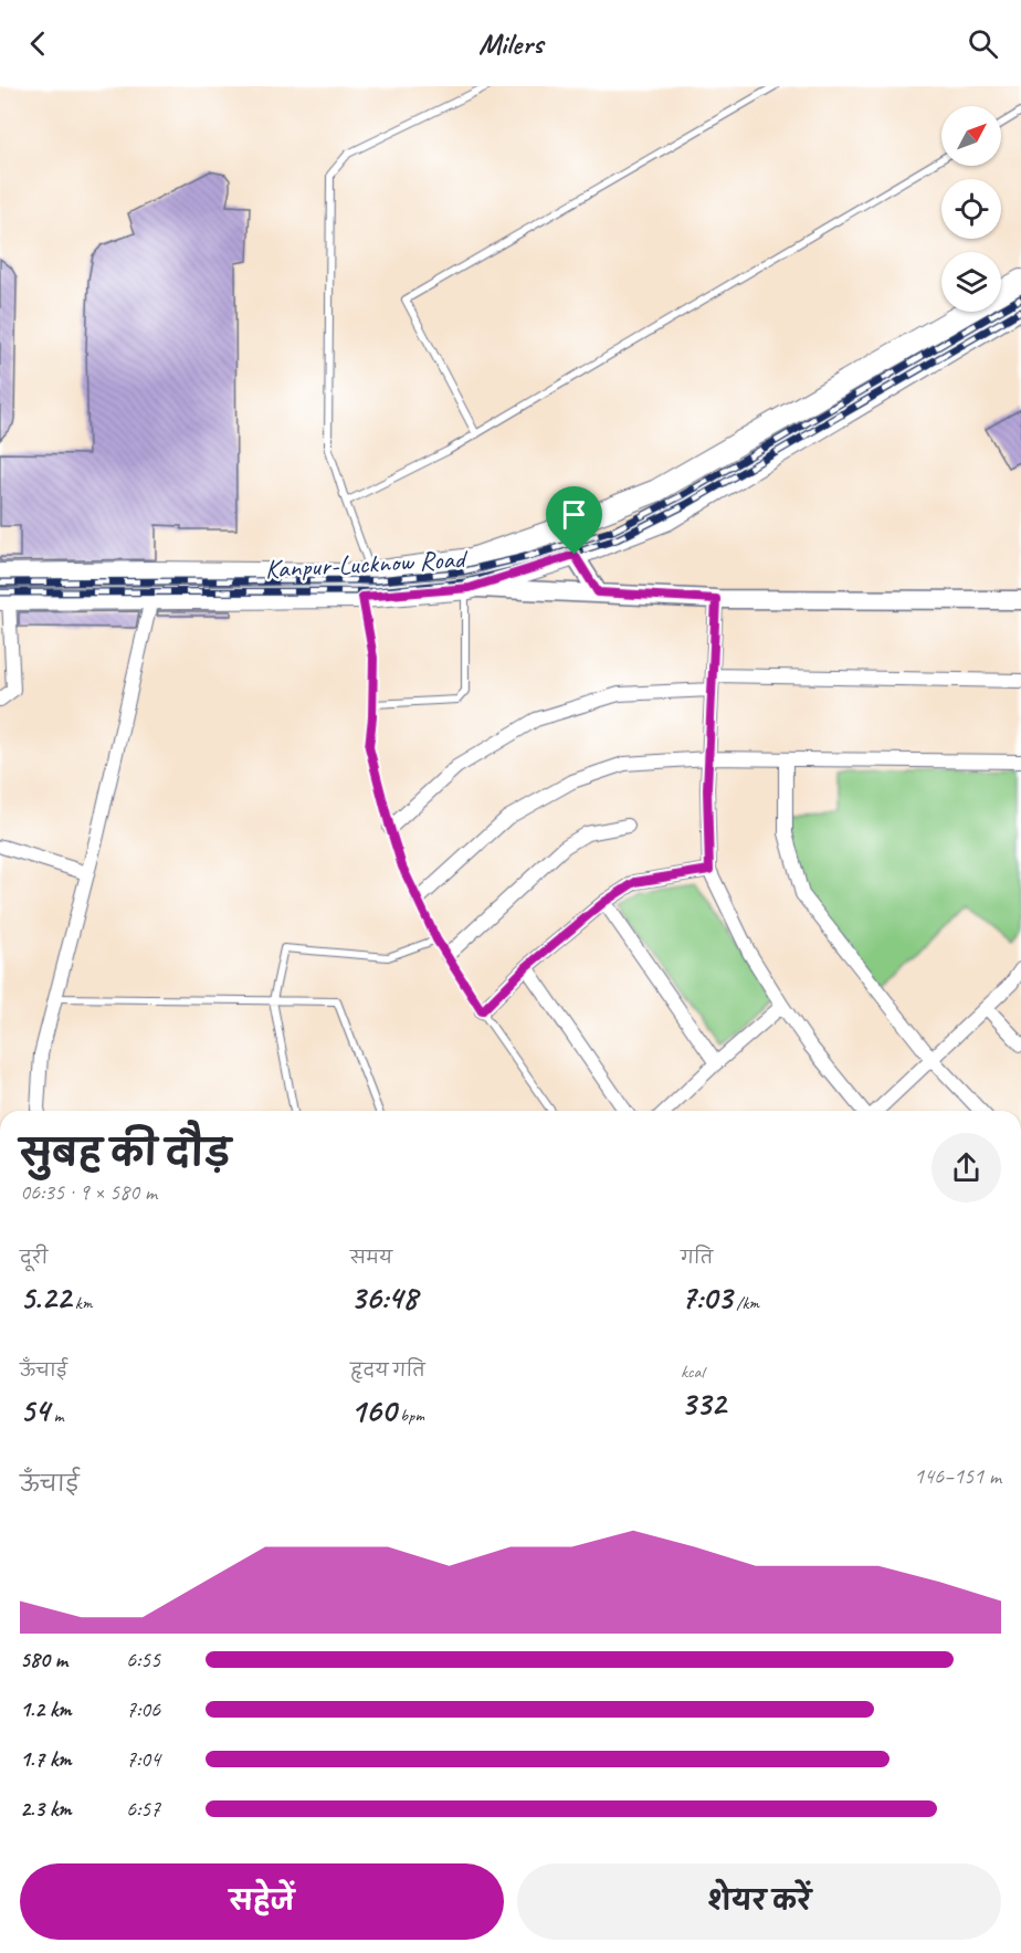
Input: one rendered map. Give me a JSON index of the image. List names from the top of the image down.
{
  "streets": {
    "main road": ["Kanpur-Lucknow Road"]
  },
  "north": "top right",
  "page": {
    "header": "Milers",
    "heading": ["सुबह की दौड़", "06:35 · 9 × 580 m"],
    "stats": [
      ["दूरी", "5.22 km"],
      ["समय", "36:48"],
      ["गति", "7:03 /km"],
      ["ऊँचाई", "54 m"],
      ["हृदय गति", "160 bpm"],
      ["kcal", "332"]
    ],
    "chart": ["ऊँचाई", "146–151 m"],
    "list": [
      {
        "name": "580 m",
        "note": "6:55"
      },
      {
        "name": "1.2 km",
        "note": "7:06"
      },
      {
        "name": "1.7 km",
        "note": "7:04"
      },
      {
        "name": "2.3 km",
        "note": "6:57"
      }
    ],
    "buttons": ["सहेजें", "शेयर करें"]
  }
}
